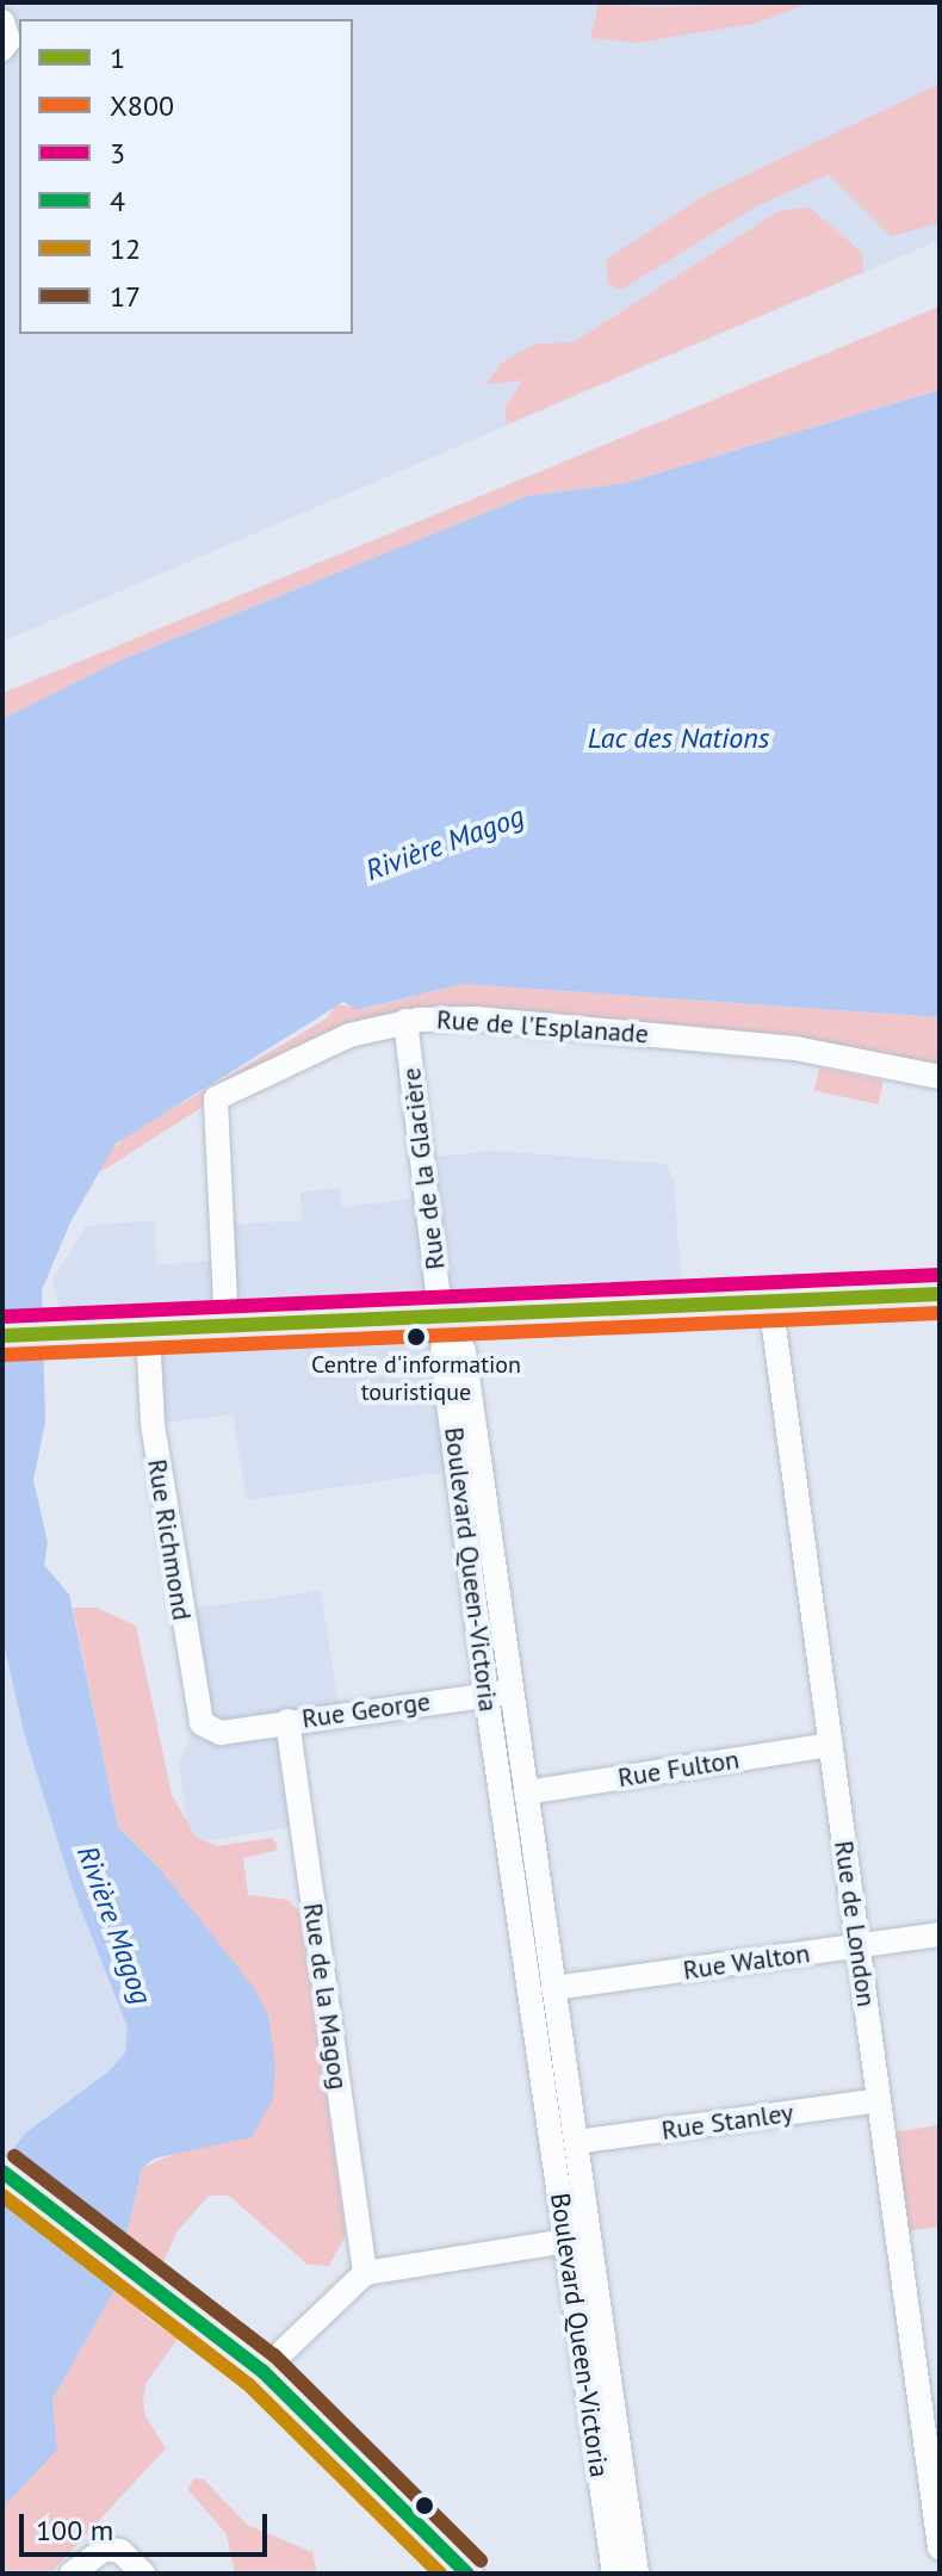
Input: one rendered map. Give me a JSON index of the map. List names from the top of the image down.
{
  "streets": {
    "street": [
      "Rue de l'Esplanade",
      "Rue de la Glacière",
      "Rue Richmond",
      "Boulevard Queen-Victoria",
      "Rue George",
      "Rue Fulton",
      "Rue de London",
      "Rue Walton",
      "Rue de la Magog",
      "Rue Stanley"
    ]
  },
  "crossings": [
    ["Rue de l'Esplanade", "Rue de la Glacière"],
    ["Rue de la Glacière", "Boulevard Queen-Victoria"],
    ["Rue Richmond", "Rue George"],
    ["Boulevard Queen-Victoria", "Rue George"],
    ["Boulevard Queen-Victoria", "Rue Fulton"],
    ["Boulevard Queen-Victoria", "Rue Walton"],
    ["Boulevard Queen-Victoria", "Rue Stanley"],
    ["Rue George", "Rue de la Magog"],
    ["Rue Fulton", "Rue de London"],
    ["Rue de London", "Rue Walton"],
    ["Rue de London", "Rue Stanley"]
  ],
  "water": ["Lac des Nations", "Rivière Magog"],
  "places": ["Centre d'information touristique"],
  "lines": [
    "transit line 3",
    "transit line 1",
    "transit line X800",
    "transit line 17",
    "transit line 4",
    "transit line 12"
  ],
  "legend": [
    "1",
    "X800",
    "3",
    "4",
    "12",
    "17"
  ],
  "scale_bar": "100 m"
}
